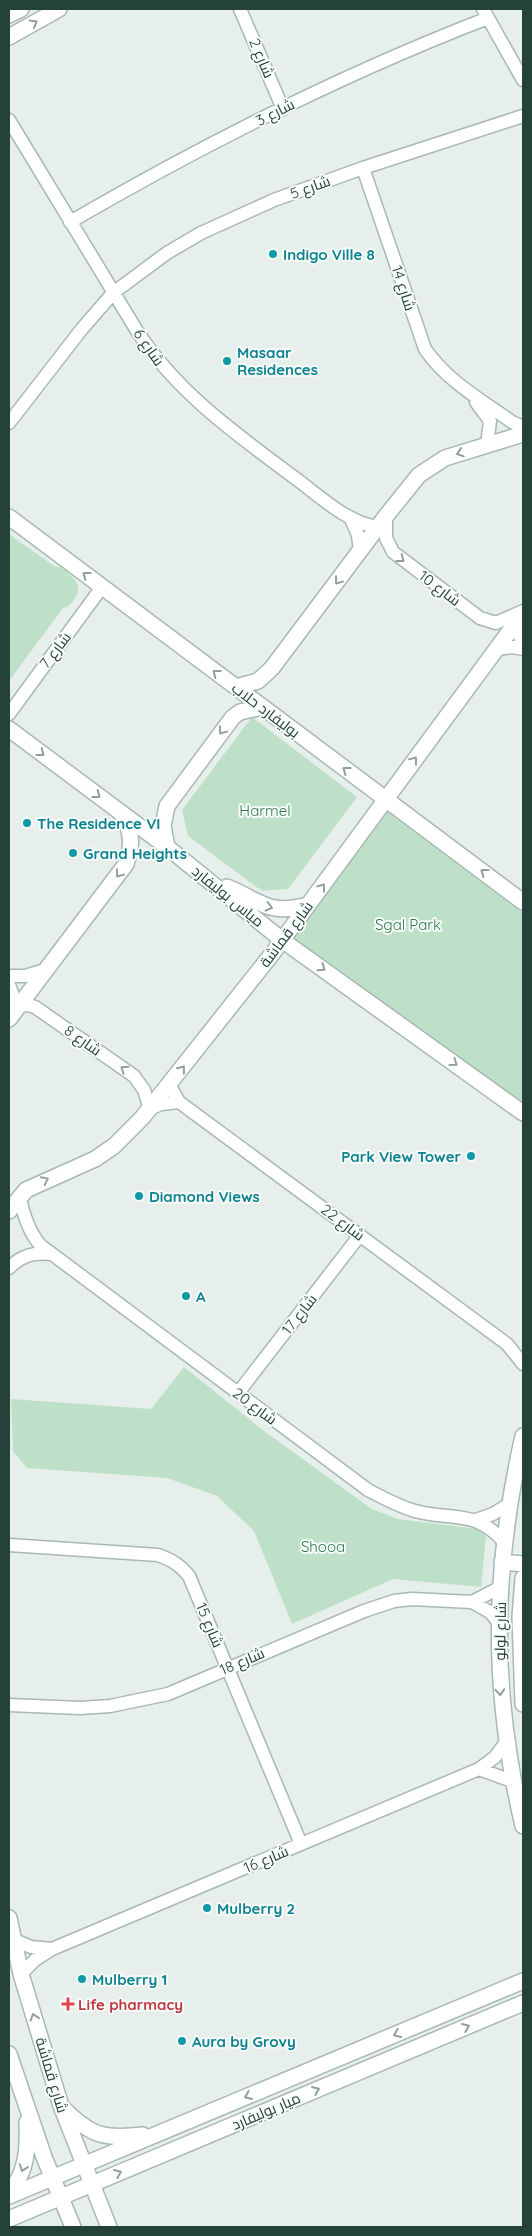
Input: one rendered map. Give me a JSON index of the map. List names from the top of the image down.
{
  "streets": {
    "street": [
      "شارع 2",
      "شارع 3",
      "شارع 5",
      "شارع 14",
      "شارع 6",
      "شارع 10",
      "شارع 7",
      "بوليفارد حلاب",
      "مياس بوليفارد",
      "شارع قماشة",
      "شارع 8",
      "شارع 22",
      "شارع 17",
      "شارع 20",
      "شارع 15",
      "شارع لولو",
      "شارع 18",
      "شارع 16",
      "ميار بوليفارد"
    ]
  },
  "crossings": [
    ["شارع 2", "شارع 3"],
    ["شارع 3", "شارع 6"],
    ["شارع 5", "شارع 14"],
    ["شارع 5", "شارع 6"],
    ["شارع 6", "شارع 10"],
    ["شارع 10", "شارع قماشة"],
    ["شارع 7", "بوليفارد حلاب"],
    ["بوليفارد حلاب", "شارع قماشة"],
    ["مياس بوليفارد", "شارع قماشة"],
    ["شارع قماشة", "شارع 8"],
    ["شارع قماشة", "شارع 22"],
    ["شارع قماشة", "شارع 20"],
    ["شارع قماشة", "شارع 16"],
    ["شارع قماشة", "ميار بوليفارد"],
    ["شارع 22", "شارع 17"],
    ["شارع 17", "شارع 20"],
    ["شارع 20", "شارع لولو"],
    ["شارع 15", "شارع 18"],
    ["شارع 15", "شارع 16"],
    ["شارع لولو", "شارع 16"]
  ],
  "one_way": [
    "شارع 10",
    "بوليفارد حلاب",
    "مياس بوليفارد",
    "شارع قماشة",
    "شارع 8"
  ],
  "parks": ["Harmel", "Sgal Park", "Shooa"],
  "places": {
    "other": [
      "Indigo Ville 8",
      "Masaar Residences",
      "The Residence VI",
      "Grand Heights",
      "Park View Tower",
      "Diamond Views",
      "A",
      "Mulberry 2",
      "Mulberry 1",
      "Aura by Grovy"
    ],
    "health": ["Life pharmacy"]
  }
}
